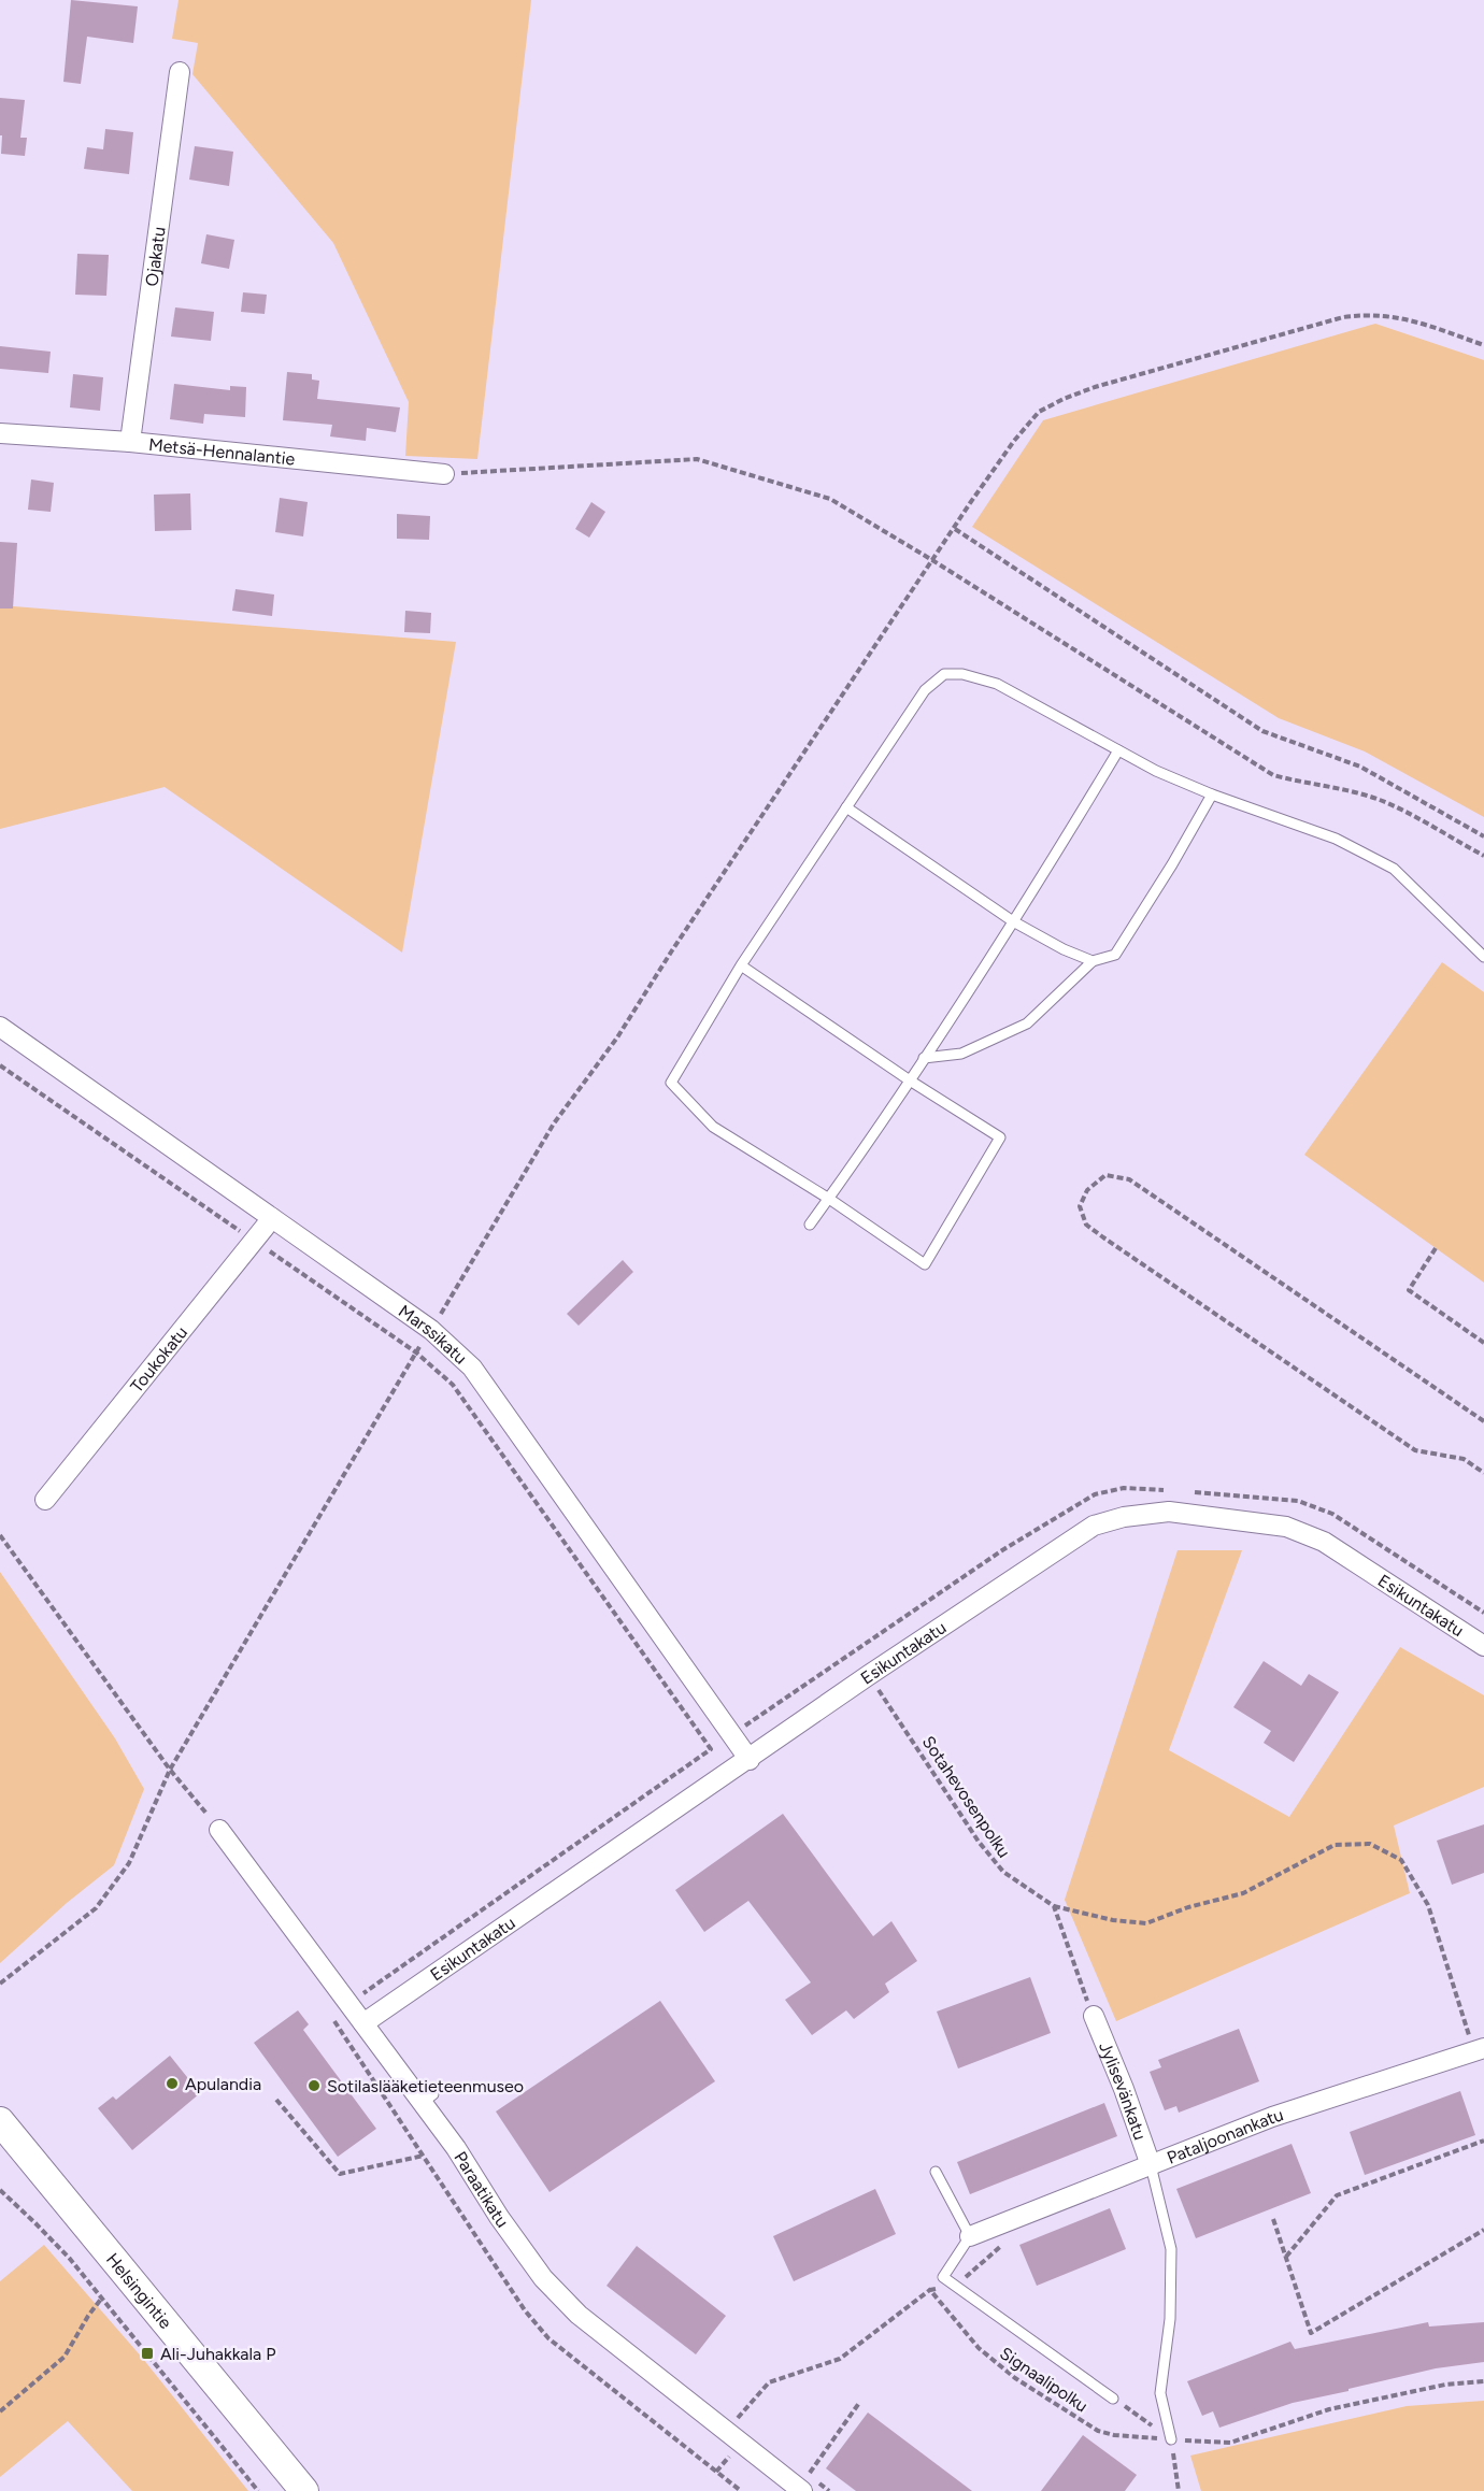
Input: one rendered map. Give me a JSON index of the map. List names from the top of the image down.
{
  "streets": {
    "main road": ["Helsingintie"],
    "street": [
      "Ojakatu",
      "Metsä-Hennalantie",
      "Marssikatu",
      "Toukokatu",
      "Esikuntakatu",
      "Jylisevänkatu",
      "Pataljoonankatu",
      "Paraatikatu"
    ],
    "path": ["Sotahevosenpolku", "Signaalipolku"]
  },
  "crossings": [
    ["Ojakatu", "Metsä-Hennalantie"],
    ["Marssikatu", "Toukokatu"],
    ["Marssikatu", "Esikuntakatu"],
    ["Esikuntakatu", "Sotahevosenpolku"],
    ["Esikuntakatu", "Paraatikatu"],
    ["Jylisevänkatu", "Pataljoonankatu"]
  ],
  "places": {
    "other": ["Apulandia", "Sotilaslääketieteenmuseo"],
    "transit": ["Ali-Juhakkala P"]
  }
}
